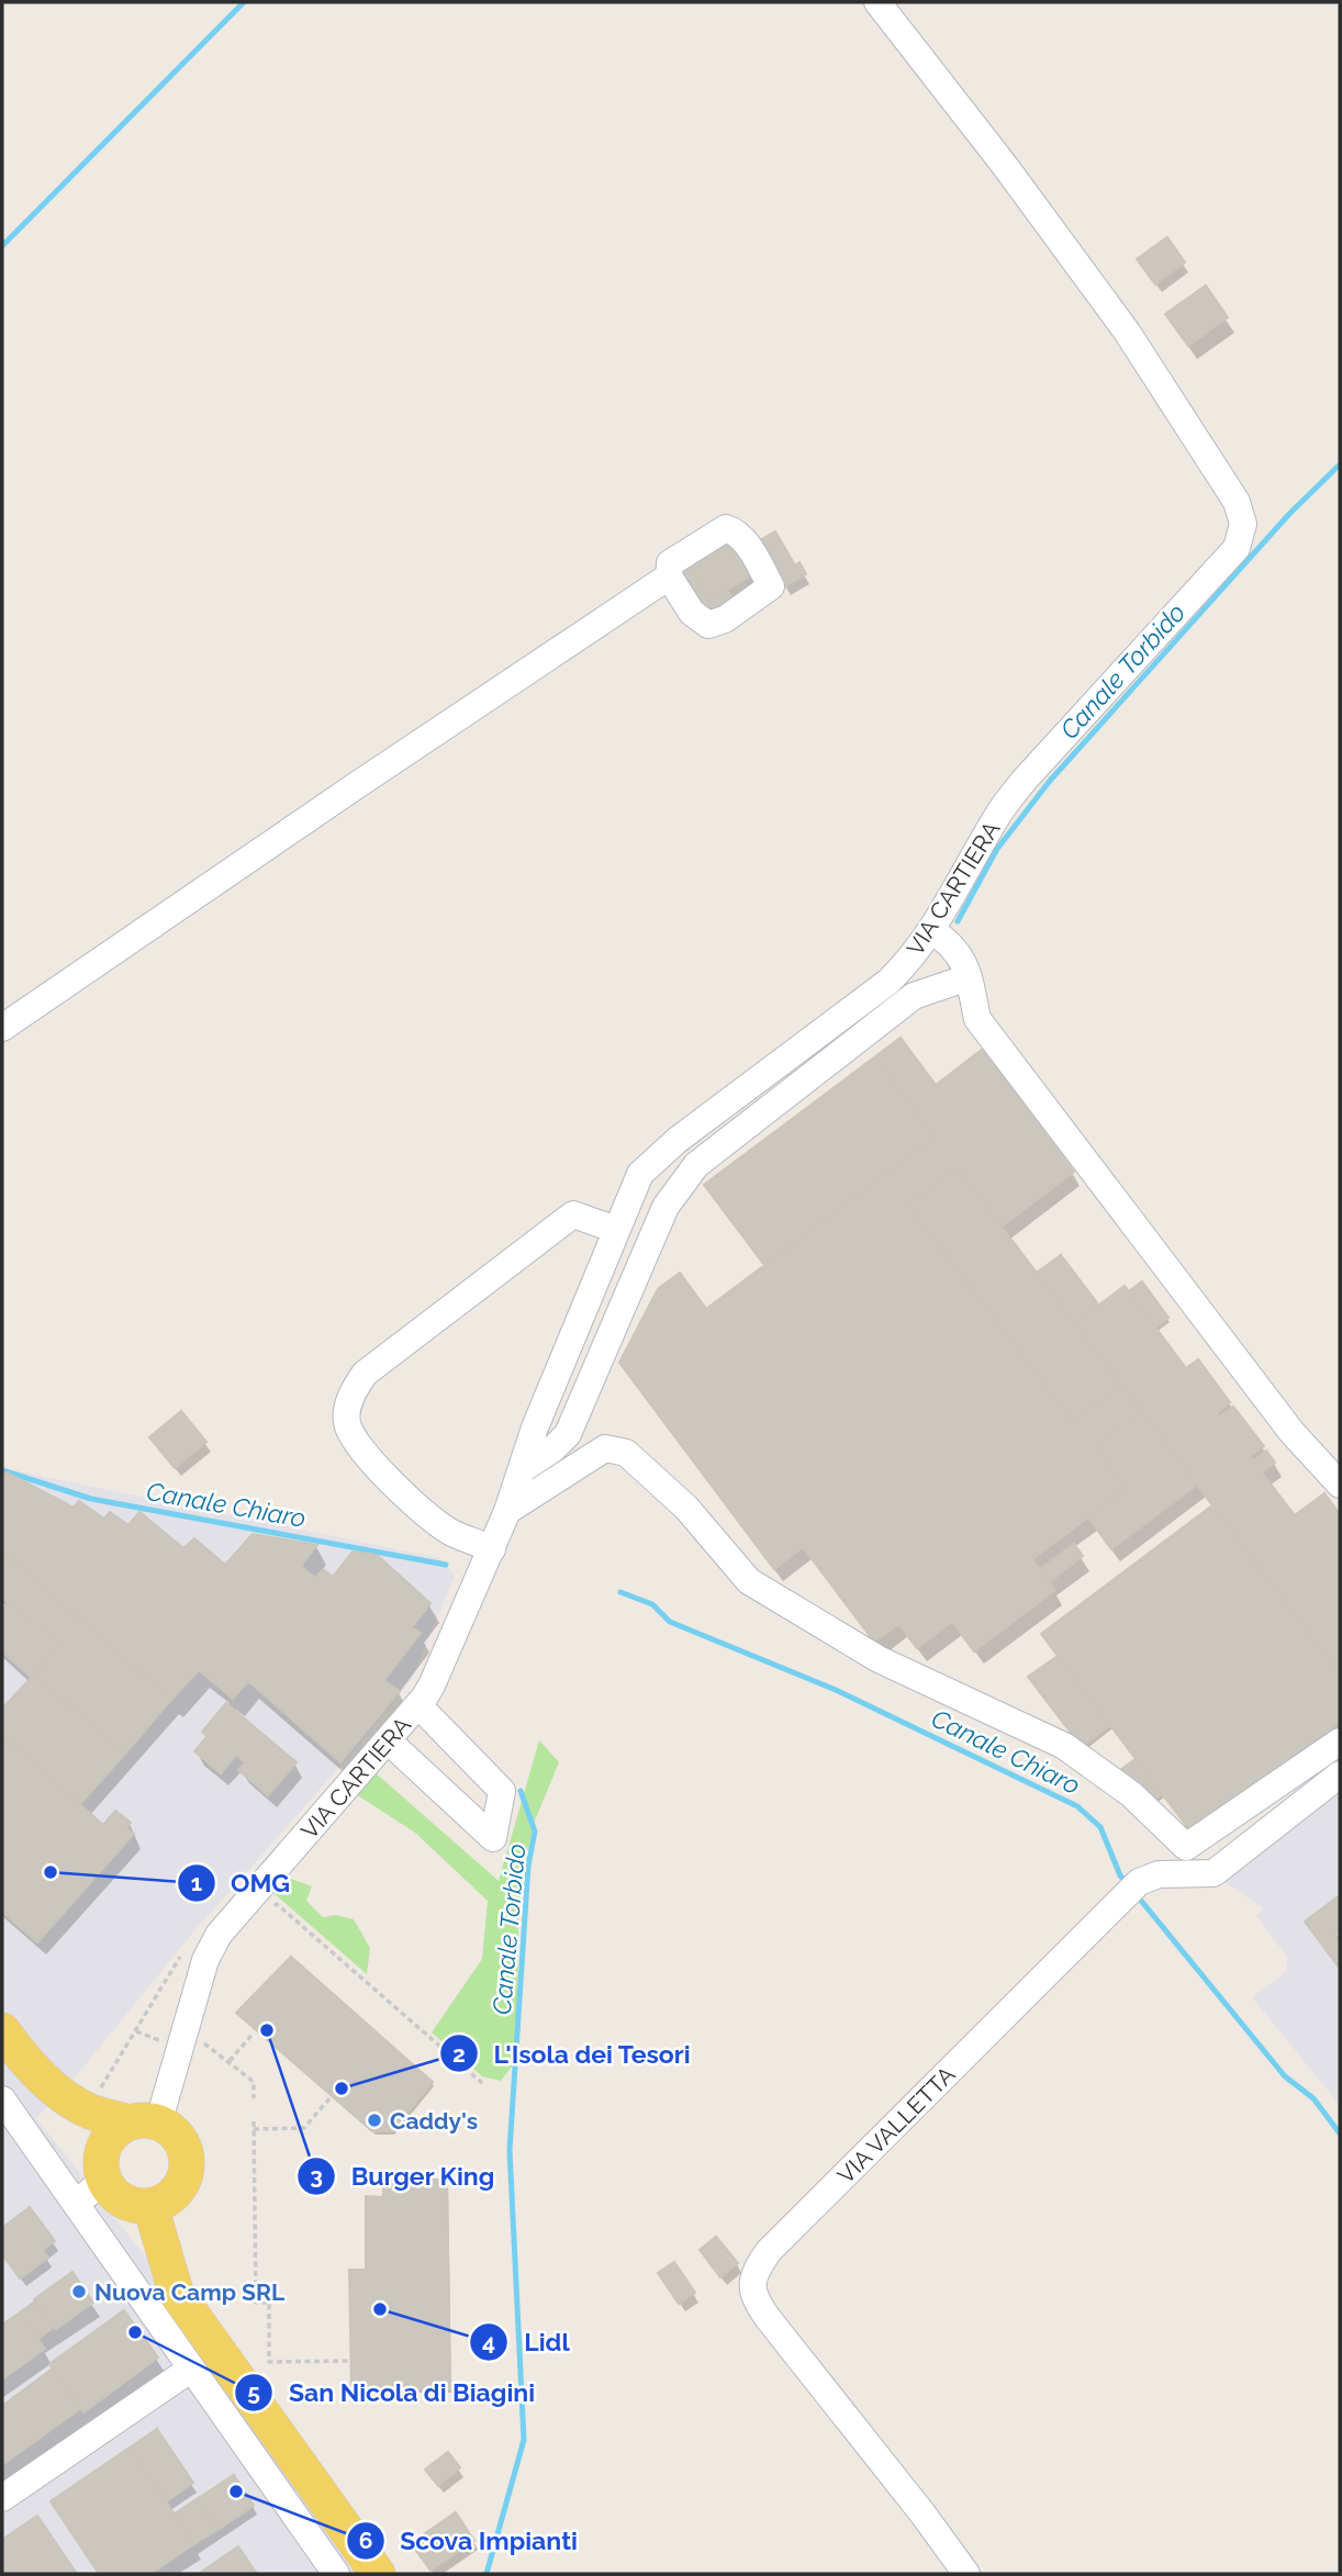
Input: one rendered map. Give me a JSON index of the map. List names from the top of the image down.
{
  "streets": {
    "street": ["VIA CARTIERA", "VIA VALLETTA"]
  },
  "water": ["Canale Torbido", "Canale Chiaro"],
  "places": [
    "OMG",
    "Burger King",
    "L'Isola dei Tesori",
    "Caddy's",
    "Nuova Camp SRL",
    "Lidl",
    "San Nicola di Biagini",
    "Scova Impianti"
  ]
}
